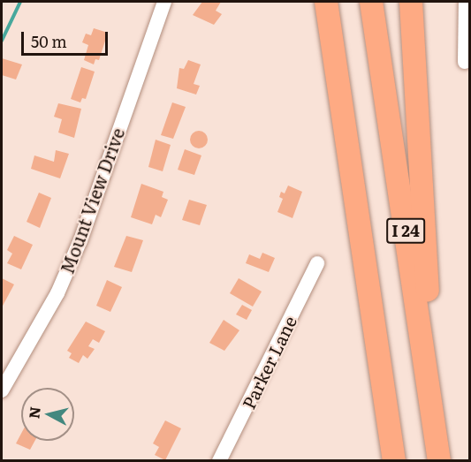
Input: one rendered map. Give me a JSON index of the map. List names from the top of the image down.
{
  "streets": {
    "highway": ["I 24"],
    "street": ["Mount View Drive", "Parker Lane"]
  },
  "scale_bar": "50 m",
  "north": "left"
}
